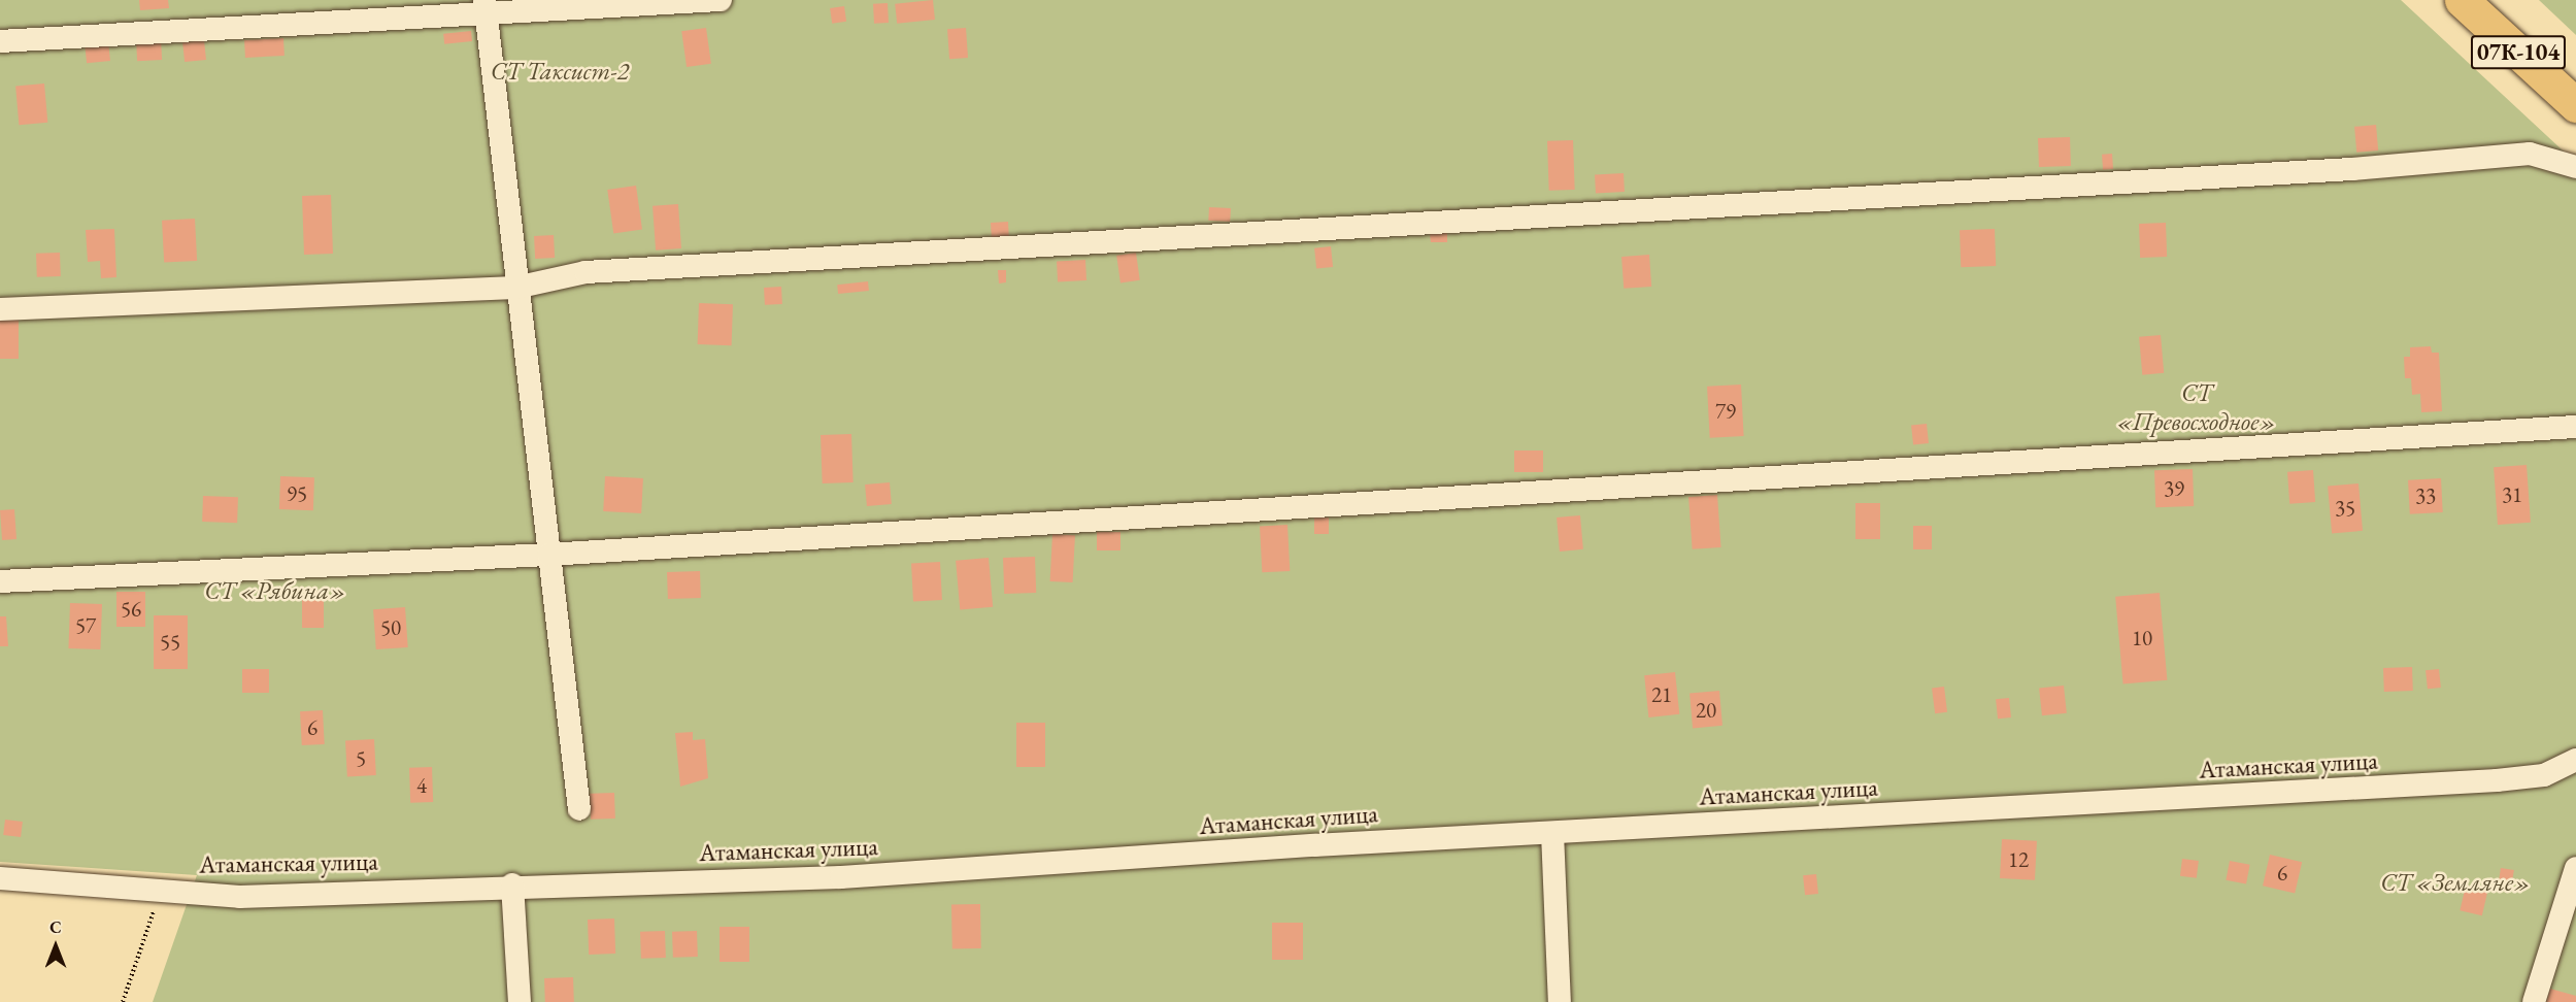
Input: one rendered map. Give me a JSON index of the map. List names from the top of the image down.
{
  "streets": {
    "highway": ["07К-104"],
    "street": ["Атаманская улица"]
  },
  "parks": [
    "СТ Таксист-2",
    "СТ «Превосходное»",
    "СТ «Рябина»",
    "СТ «Земляне»"
  ],
  "house_numbers": [
    "79",
    "39",
    "95",
    "31",
    "33",
    "35",
    "56",
    "57",
    "50",
    "10",
    "55",
    "21",
    "20",
    "6",
    "5",
    "4",
    "12",
    "6"
  ],
  "north": "top"
}
